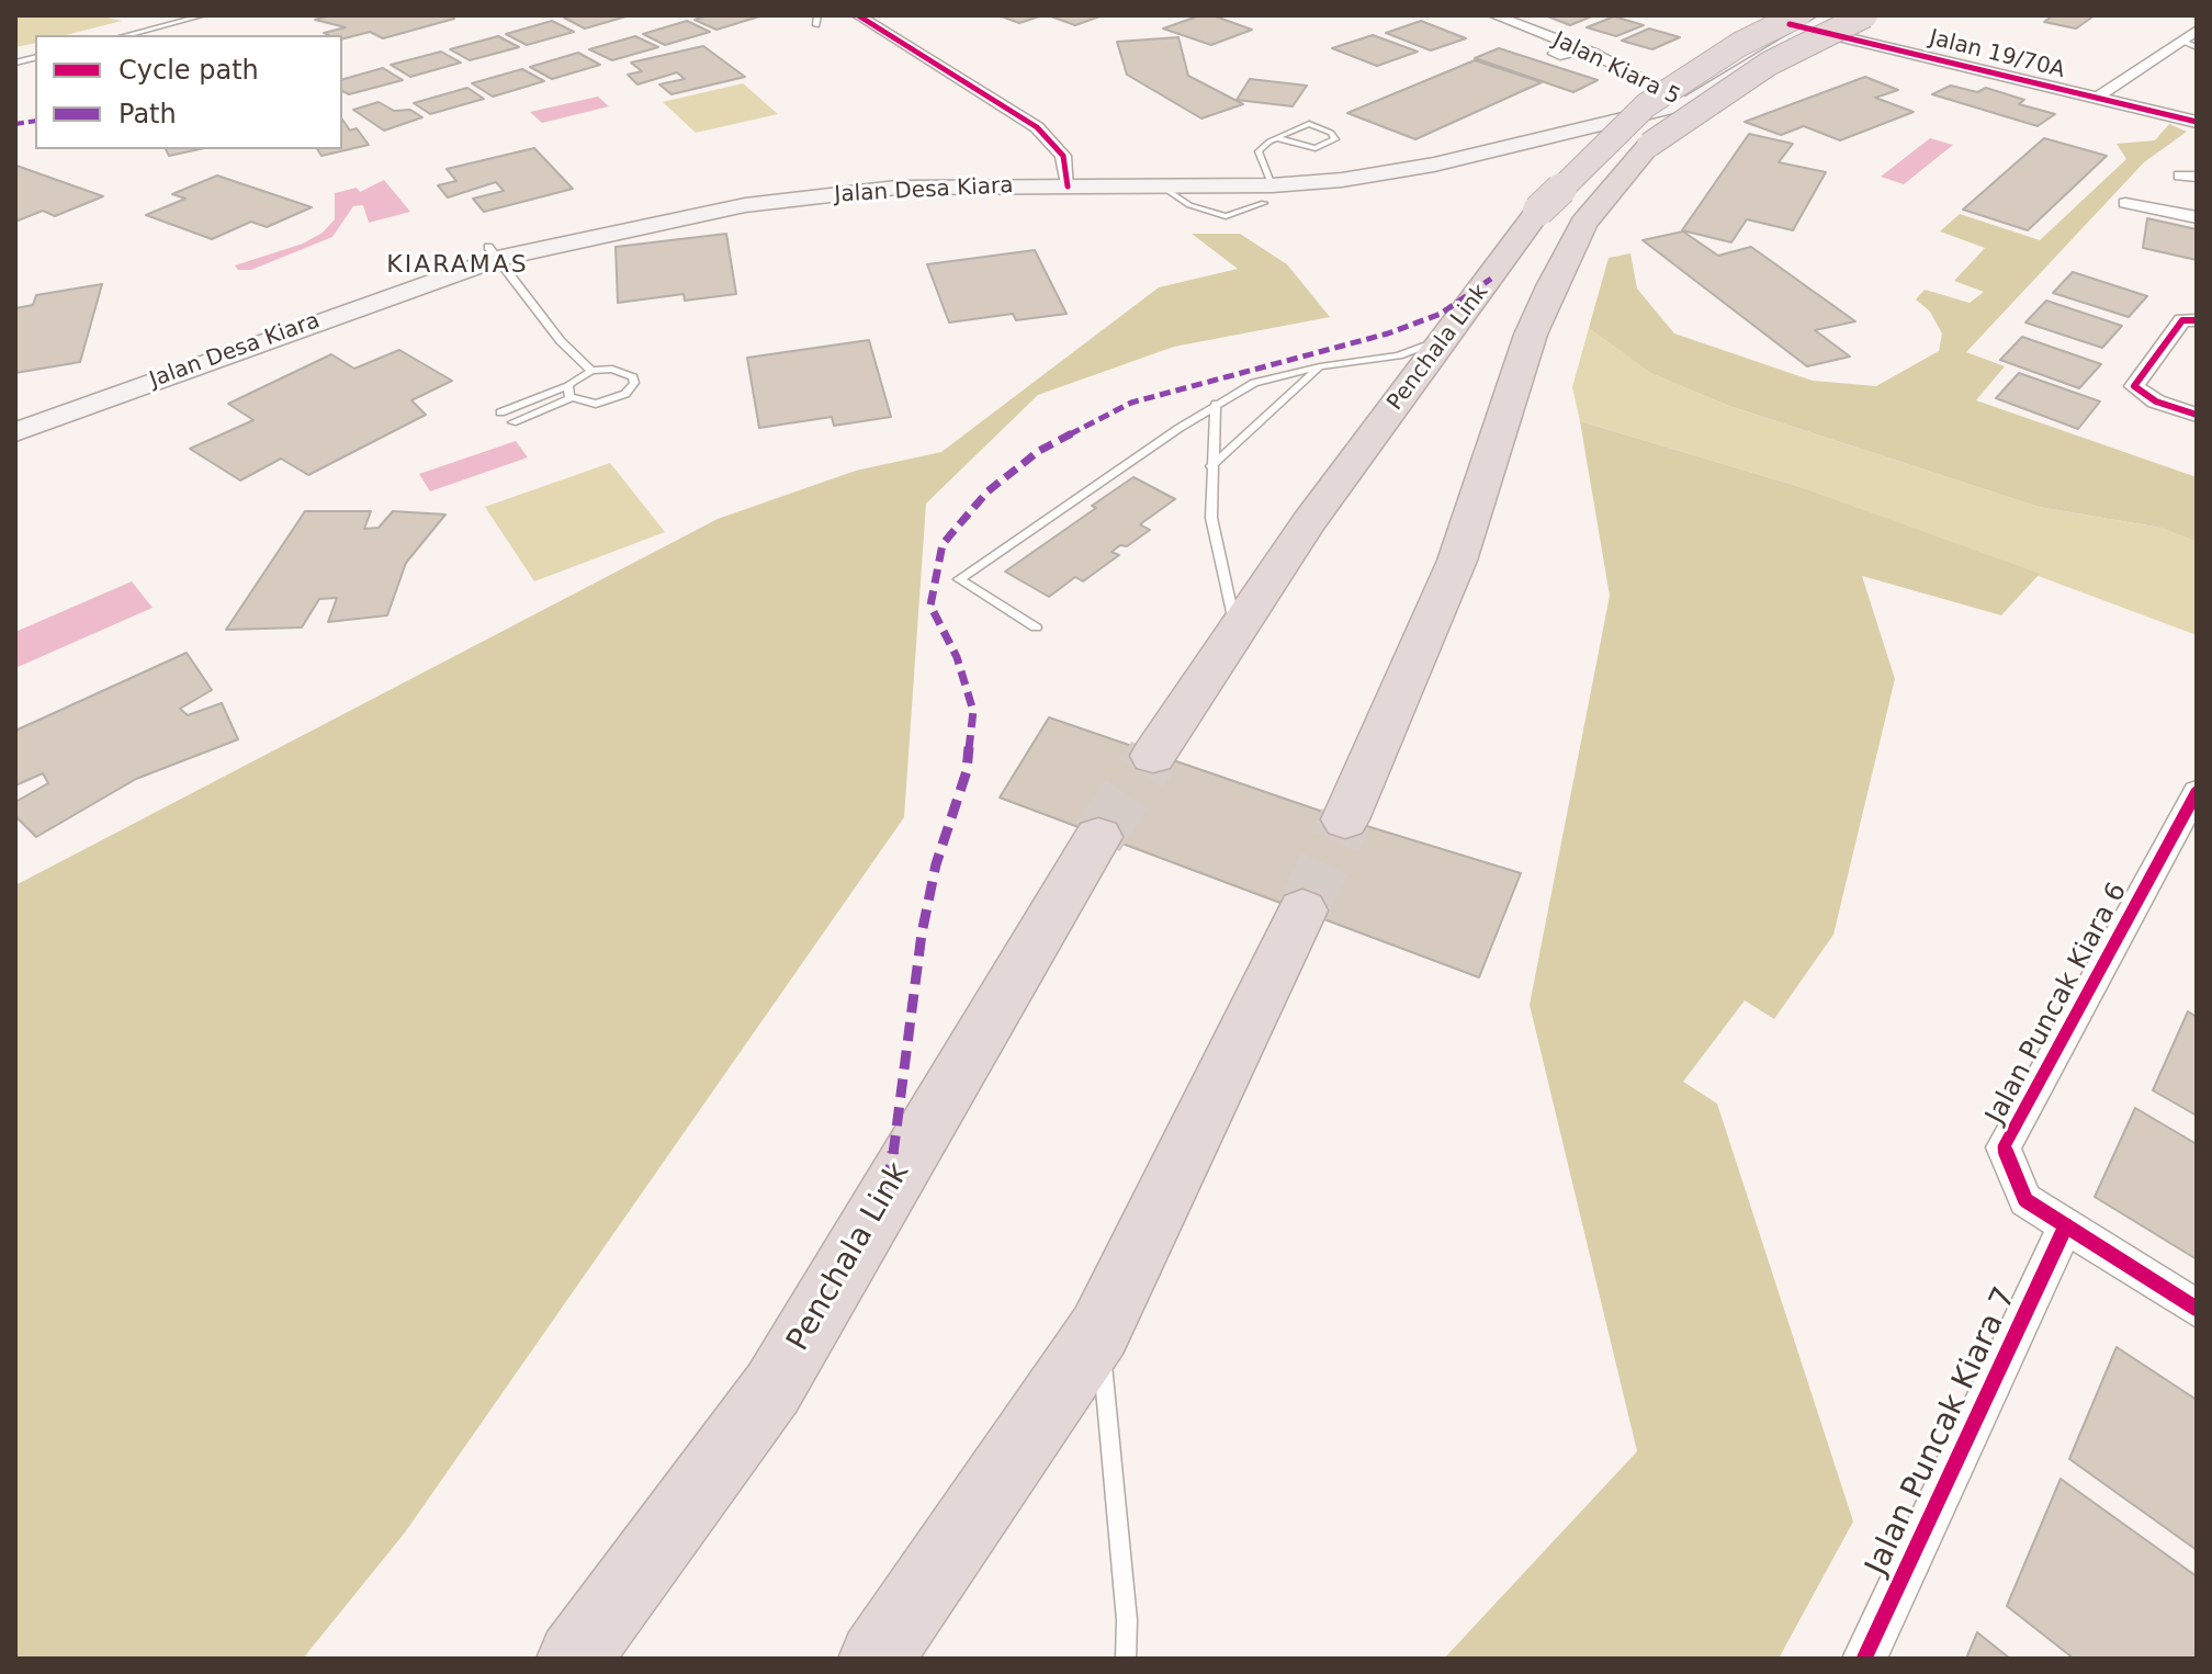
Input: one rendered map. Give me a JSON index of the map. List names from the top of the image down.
{
  "streets": {
    "highway": ["Penchala Link"],
    "main road": ["Jalan Desa Kiara"],
    "street": [
      "Jalan 19/70A",
      "Jalan Kiara 5",
      "Jalan Puncak Kiara 6",
      "Jalan Puncak Kiara 7"
    ]
  },
  "crossings": [
    ["Jalan 19/70A", "Jalan Desa Kiara"],
    ["Jalan 19/70A", "Penchala Link"],
    ["Jalan Kiara 5", "Jalan Desa Kiara"],
    ["Jalan Desa Kiara", "Penchala Link"],
    ["Jalan Puncak Kiara 6", "Jalan Puncak Kiara 7"]
  ],
  "districts": ["KIARAMAS"],
  "legend": ["Cycle path", "Path"]
}
